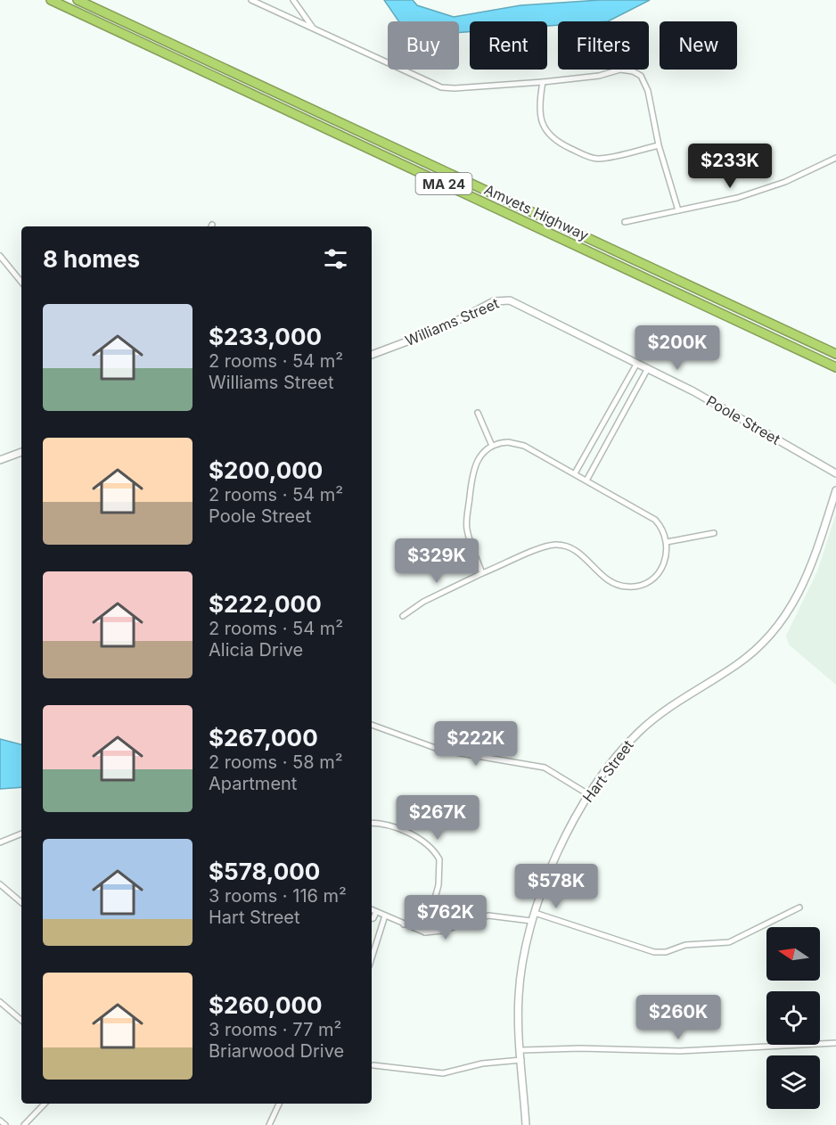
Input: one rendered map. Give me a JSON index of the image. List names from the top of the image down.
{
  "streets": {
    "highway": ["MA 24", "Amvets Highway"],
    "street": ["Williams Street", "Poole Street", "Hart Street"]
  },
  "crossings": [
    ["Williams Street", "Poole Street"]
  ],
  "north": "left",
  "page": {
    "chip": [
      "Buy",
      "Rent",
      "Filters",
      "New"
    ],
    "price": [
      "$233K",
      "$200K",
      "$329K",
      "$222K",
      "$267K",
      "$578K",
      "$762K",
      "$260K"
    ],
    "heading": "8 homes",
    "list": [
      {
        "name": "$233,000",
        "note": "2 rooms · 54 m² · Williams Street"
      },
      {
        "name": "$200,000",
        "note": "2 rooms · 54 m² · Poole Street"
      },
      {
        "name": "$222,000",
        "note": "2 rooms · 54 m² · Alicia Drive"
      },
      {
        "name": "$267,000",
        "note": "2 rooms · 58 m² · Apartment"
      },
      {
        "name": "$578,000",
        "note": "3 rooms · 116 m² · Hart Street"
      },
      {
        "name": "$260,000",
        "note": "3 rooms · 77 m² · Briarwood Drive"
      }
    ]
  }
}
